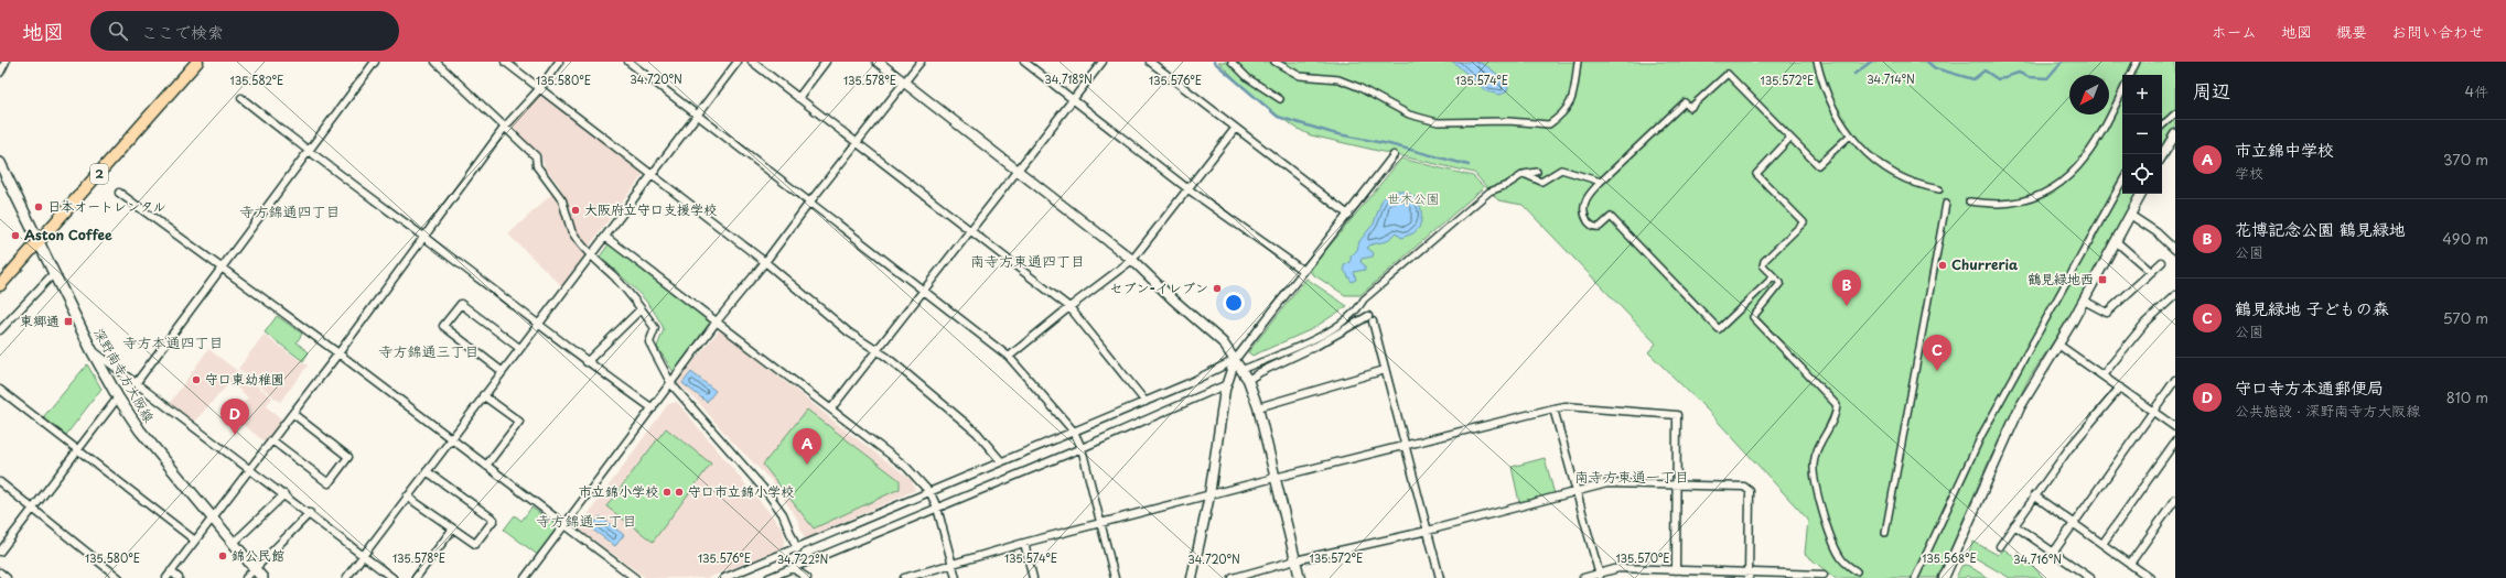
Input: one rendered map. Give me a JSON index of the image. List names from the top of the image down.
{
  "streets": {
    "main road": ["2", "深野南寺方大阪線"]
  },
  "crossings": [
    ["2", "深野南寺方大阪線"]
  ],
  "districts": [
    "寺方錦通四丁目",
    "南寺方東通四丁目",
    "寺方本通四丁目",
    "寺方錦通三丁目",
    "南寺方東通一丁目",
    "寺方錦通二丁目"
  ],
  "parks": ["世木公園"],
  "places": {
    "other": [
      "日本オートレンタル",
      "大阪府立守口支援学校",
      "Aston Coffee",
      "Churreria",
      "セブン-イレブン",
      "守口東幼稚園",
      "市立錦小学校",
      "守口市立錦小学校",
      "錦公民館"
    ],
    "transit": ["鶴見緑地西", "東郷通"]
  },
  "north": "bottom left",
  "page": {
    "header": "地図",
    "search": "ここで検索",
    "nav": [
      "ホーム",
      "地図",
      "概要",
      "お問い合わせ"
    ],
    "heading": ["周辺", "4件"],
    "map_buttons": ["+", "−"],
    "list": [
      {
        "mark": "A",
        "name": "市立錦中学校",
        "note": "学校",
        "value": "370 m"
      },
      {
        "mark": "B",
        "name": "花博記念公園 鶴見緑地",
        "note": "公園",
        "value": "490 m"
      },
      {
        "mark": "C",
        "name": "鶴見緑地 子どもの森",
        "note": "公園",
        "value": "570 m"
      },
      {
        "mark": "D",
        "name": "守口寺方本通郵便局",
        "note": "公共施設 · 深野南寺方大阪線",
        "value": "810 m"
      }
    ],
    "pins": [
      "B",
      "C",
      "D",
      "A"
    ]
  },
  "coordinates": [
    "34.720°N",
    "34.714°N",
    "34.718°N",
    "135.580°E",
    "135.578°E",
    "135.576°E",
    "135.572°E",
    "135.582°E",
    "135.574°E",
    "135.570°E",
    "135.568°E",
    "34.722°N",
    "34.716°N"
  ]
}
